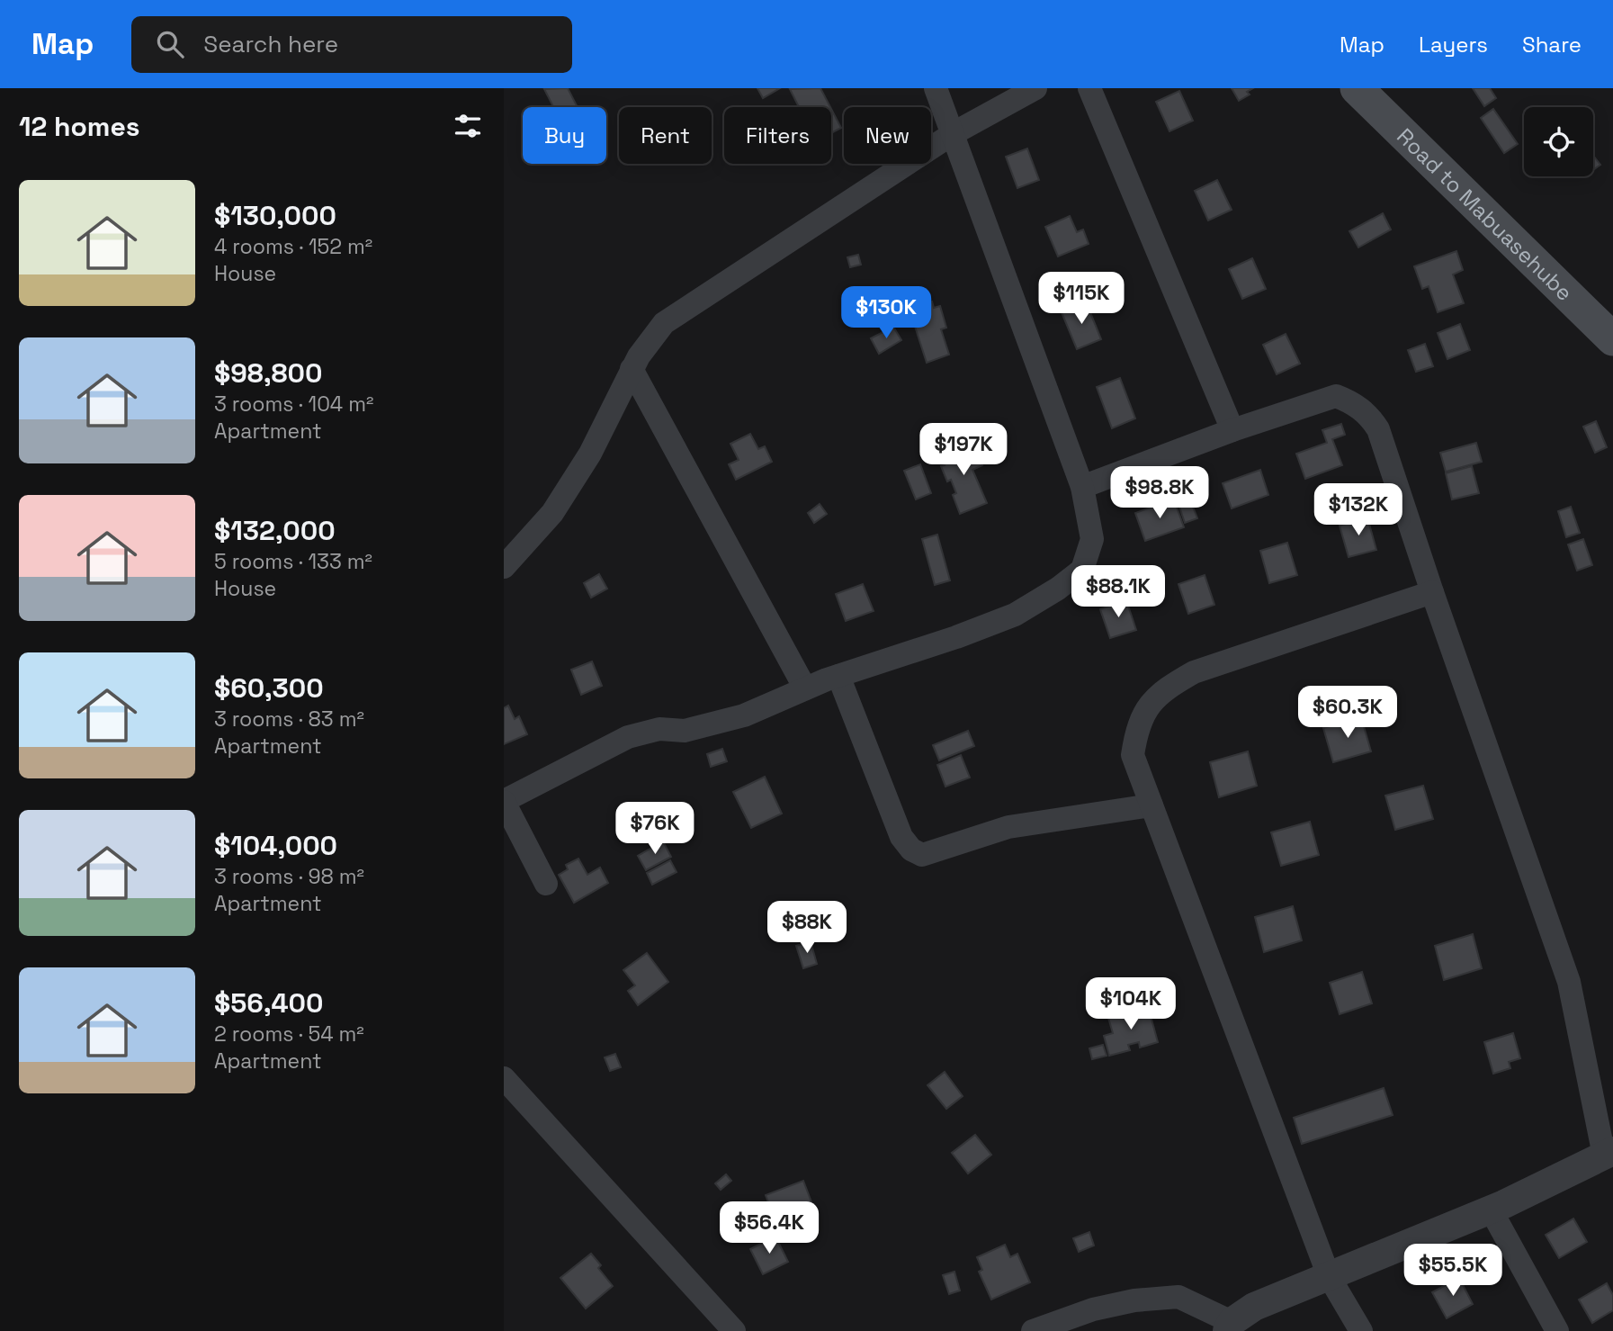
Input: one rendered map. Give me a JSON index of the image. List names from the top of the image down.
{
  "streets": {
    "main road": ["Road to Mabuasehube"]
  },
  "page": {
    "header": "Map",
    "search": "Search here",
    "nav": ["Map", "Layers", "Share"],
    "heading": "12 homes",
    "chip": [
      "Buy",
      "Rent",
      "Filters",
      "New"
    ],
    "list": [
      {
        "name": "$130,000",
        "note": "4 rooms · 152 m² · House"
      },
      {
        "name": "$98,800",
        "note": "3 rooms · 104 m² · Apartment"
      },
      {
        "name": "$132,000",
        "note": "5 rooms · 133 m² · House"
      },
      {
        "name": "$60,300",
        "note": "3 rooms · 83 m² · Apartment"
      },
      {
        "name": "$104,000",
        "note": "3 rooms · 98 m² · Apartment"
      },
      {
        "name": "$56,400",
        "note": "2 rooms · 54 m² · Apartment"
      }
    ],
    "price": [
      "$115K",
      "$130K",
      "$197K",
      "$98.8K",
      "$132K",
      "$88.1K",
      "$60.3K",
      "$76K",
      "$88K",
      "$104K",
      "$56.4K",
      "$55.5K"
    ]
  }
}
